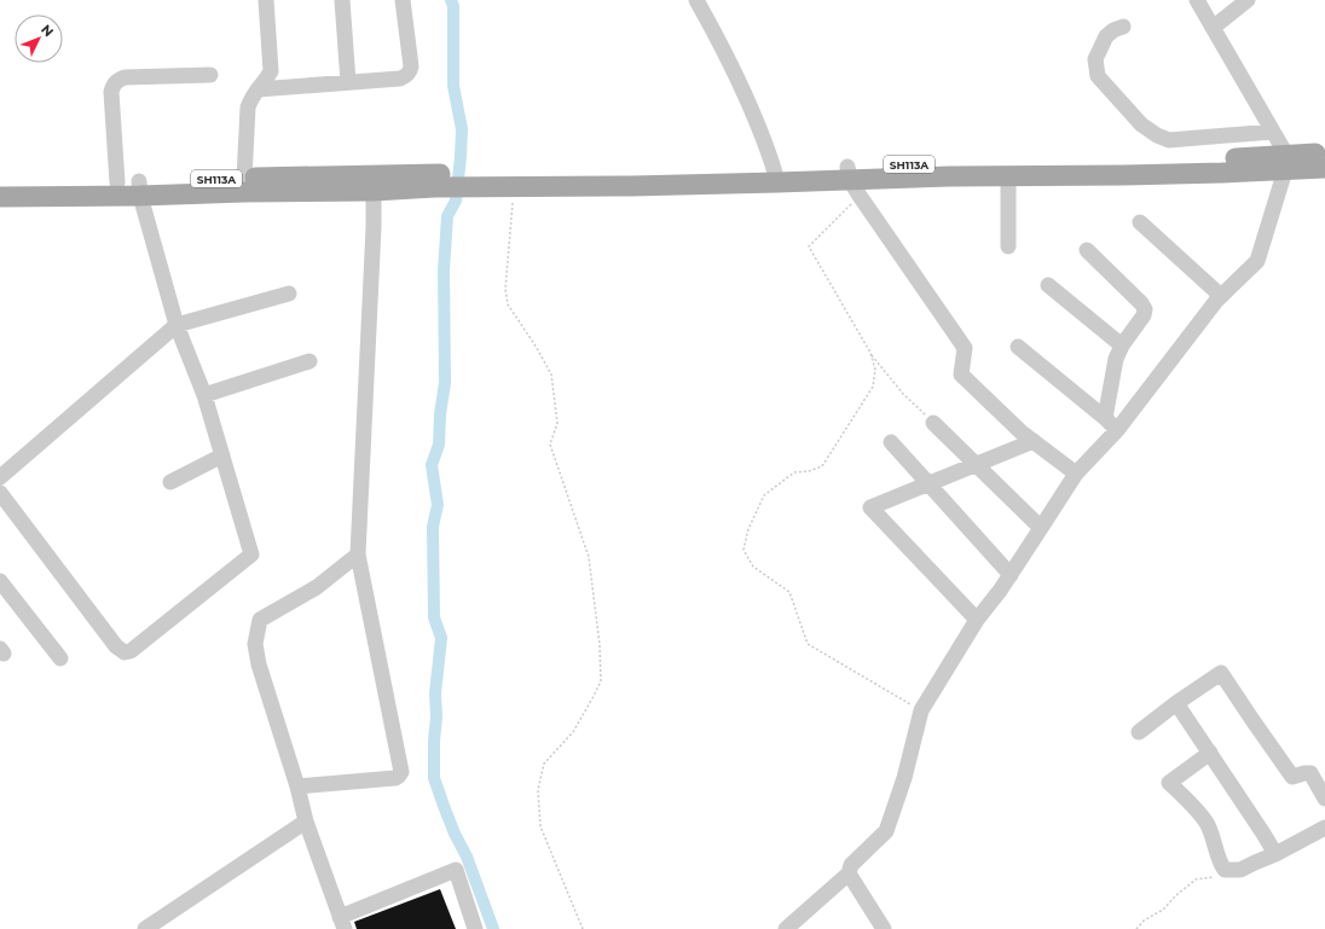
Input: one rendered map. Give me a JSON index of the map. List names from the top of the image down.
{
  "streets": {
    "main road": ["SH113A"]
  },
  "north": "top right"
}
